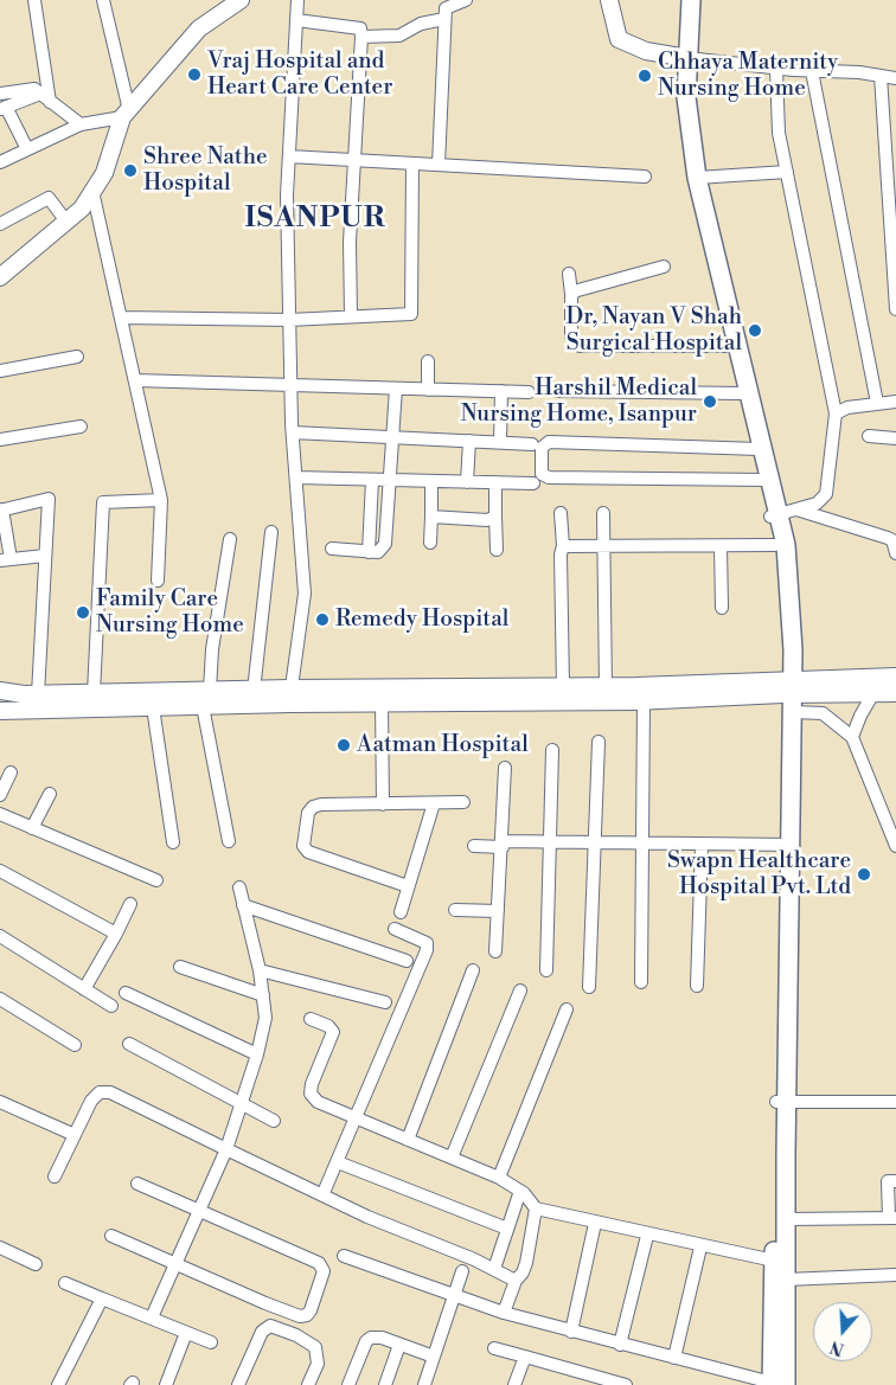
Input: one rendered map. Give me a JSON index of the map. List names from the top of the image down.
{
  "districts": ["ISANPUR"],
  "places": [
    "Vraj Hospital and Heart Care Center",
    "Chhaya Maternity Nursing Home",
    "Shree Nathe Hospital",
    "Dr, Nayan V Shah Surgical Hospital",
    "Harshil Medical Nursing Home, Isanpur",
    "Family Care Nursing Home",
    "Remedy Hospital",
    "Aatman Hospital",
    "Swapn Healthcare Hospital Pvt. Ltd"
  ],
  "north": "bottom"
}
